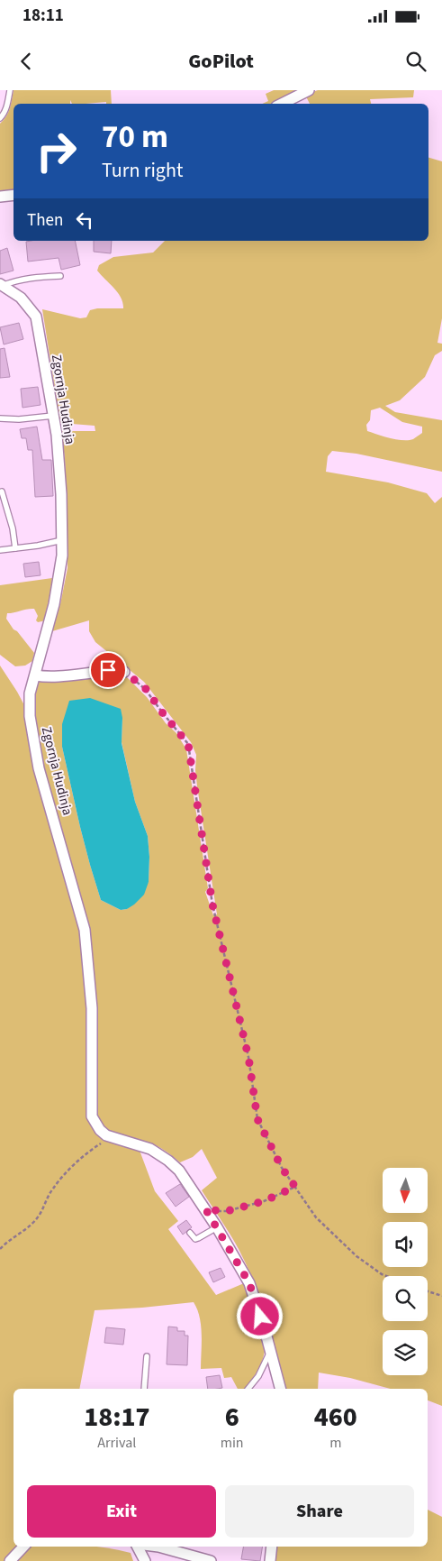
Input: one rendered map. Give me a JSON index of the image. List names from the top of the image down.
{
  "streets": {
    "street": ["Zgornja Hudinja"]
  },
  "north": "bottom",
  "page": {
    "status": "18:11",
    "header": "GoPilot",
    "turn": ["70 m", "Turn right"],
    "then": "Then",
    "eta": [
      "18:17",
      "Arrival",
      "6",
      "min",
      "460",
      "m"
    ],
    "buttons": ["Exit", "Share"]
  }
}
